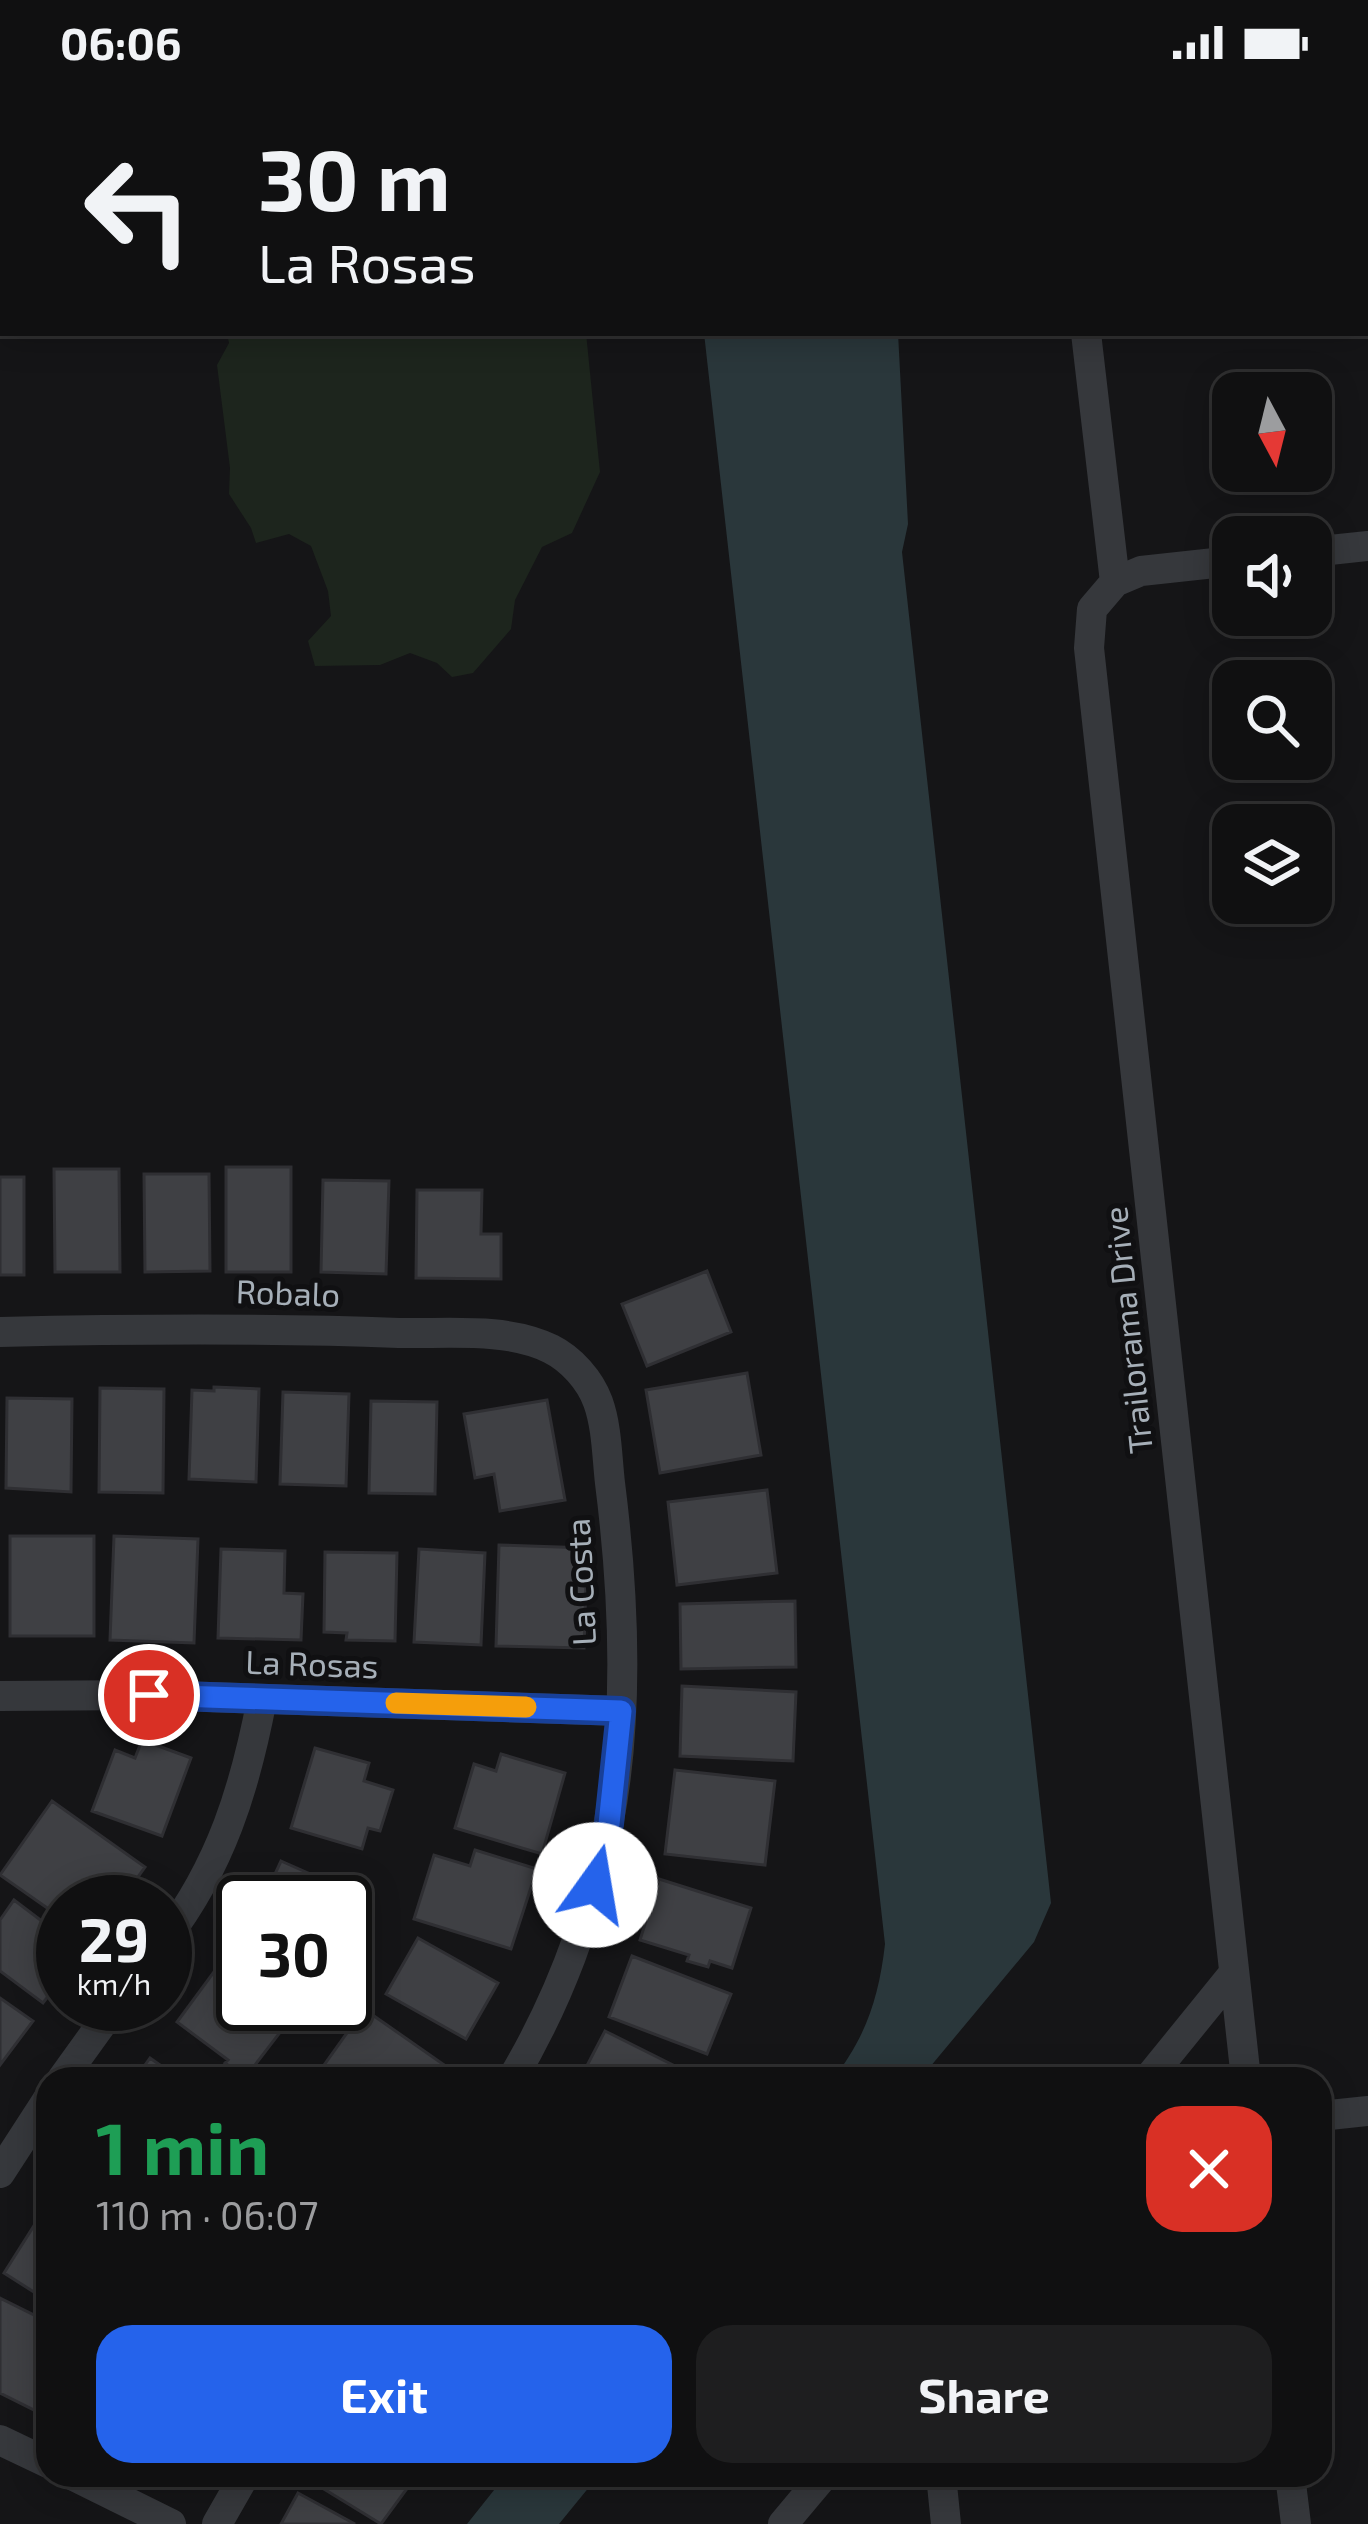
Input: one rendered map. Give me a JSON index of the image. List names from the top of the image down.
{
  "streets": {
    "street": [
      "Robalo",
      "Trailorama Drive",
      "La Costa",
      "La Rosas"
    ]
  },
  "crossings": [
    ["Robalo", "La Costa"],
    ["La Costa", "La Rosas"]
  ],
  "north": "bottom",
  "page": {
    "status": "06:06",
    "turn": ["30 m", "La Rosas"],
    "speed": "29 km/h",
    "limit": "30",
    "heading": ["1 min", "110 m · 06:07"],
    "buttons": ["Exit", "Share"]
  }
}
